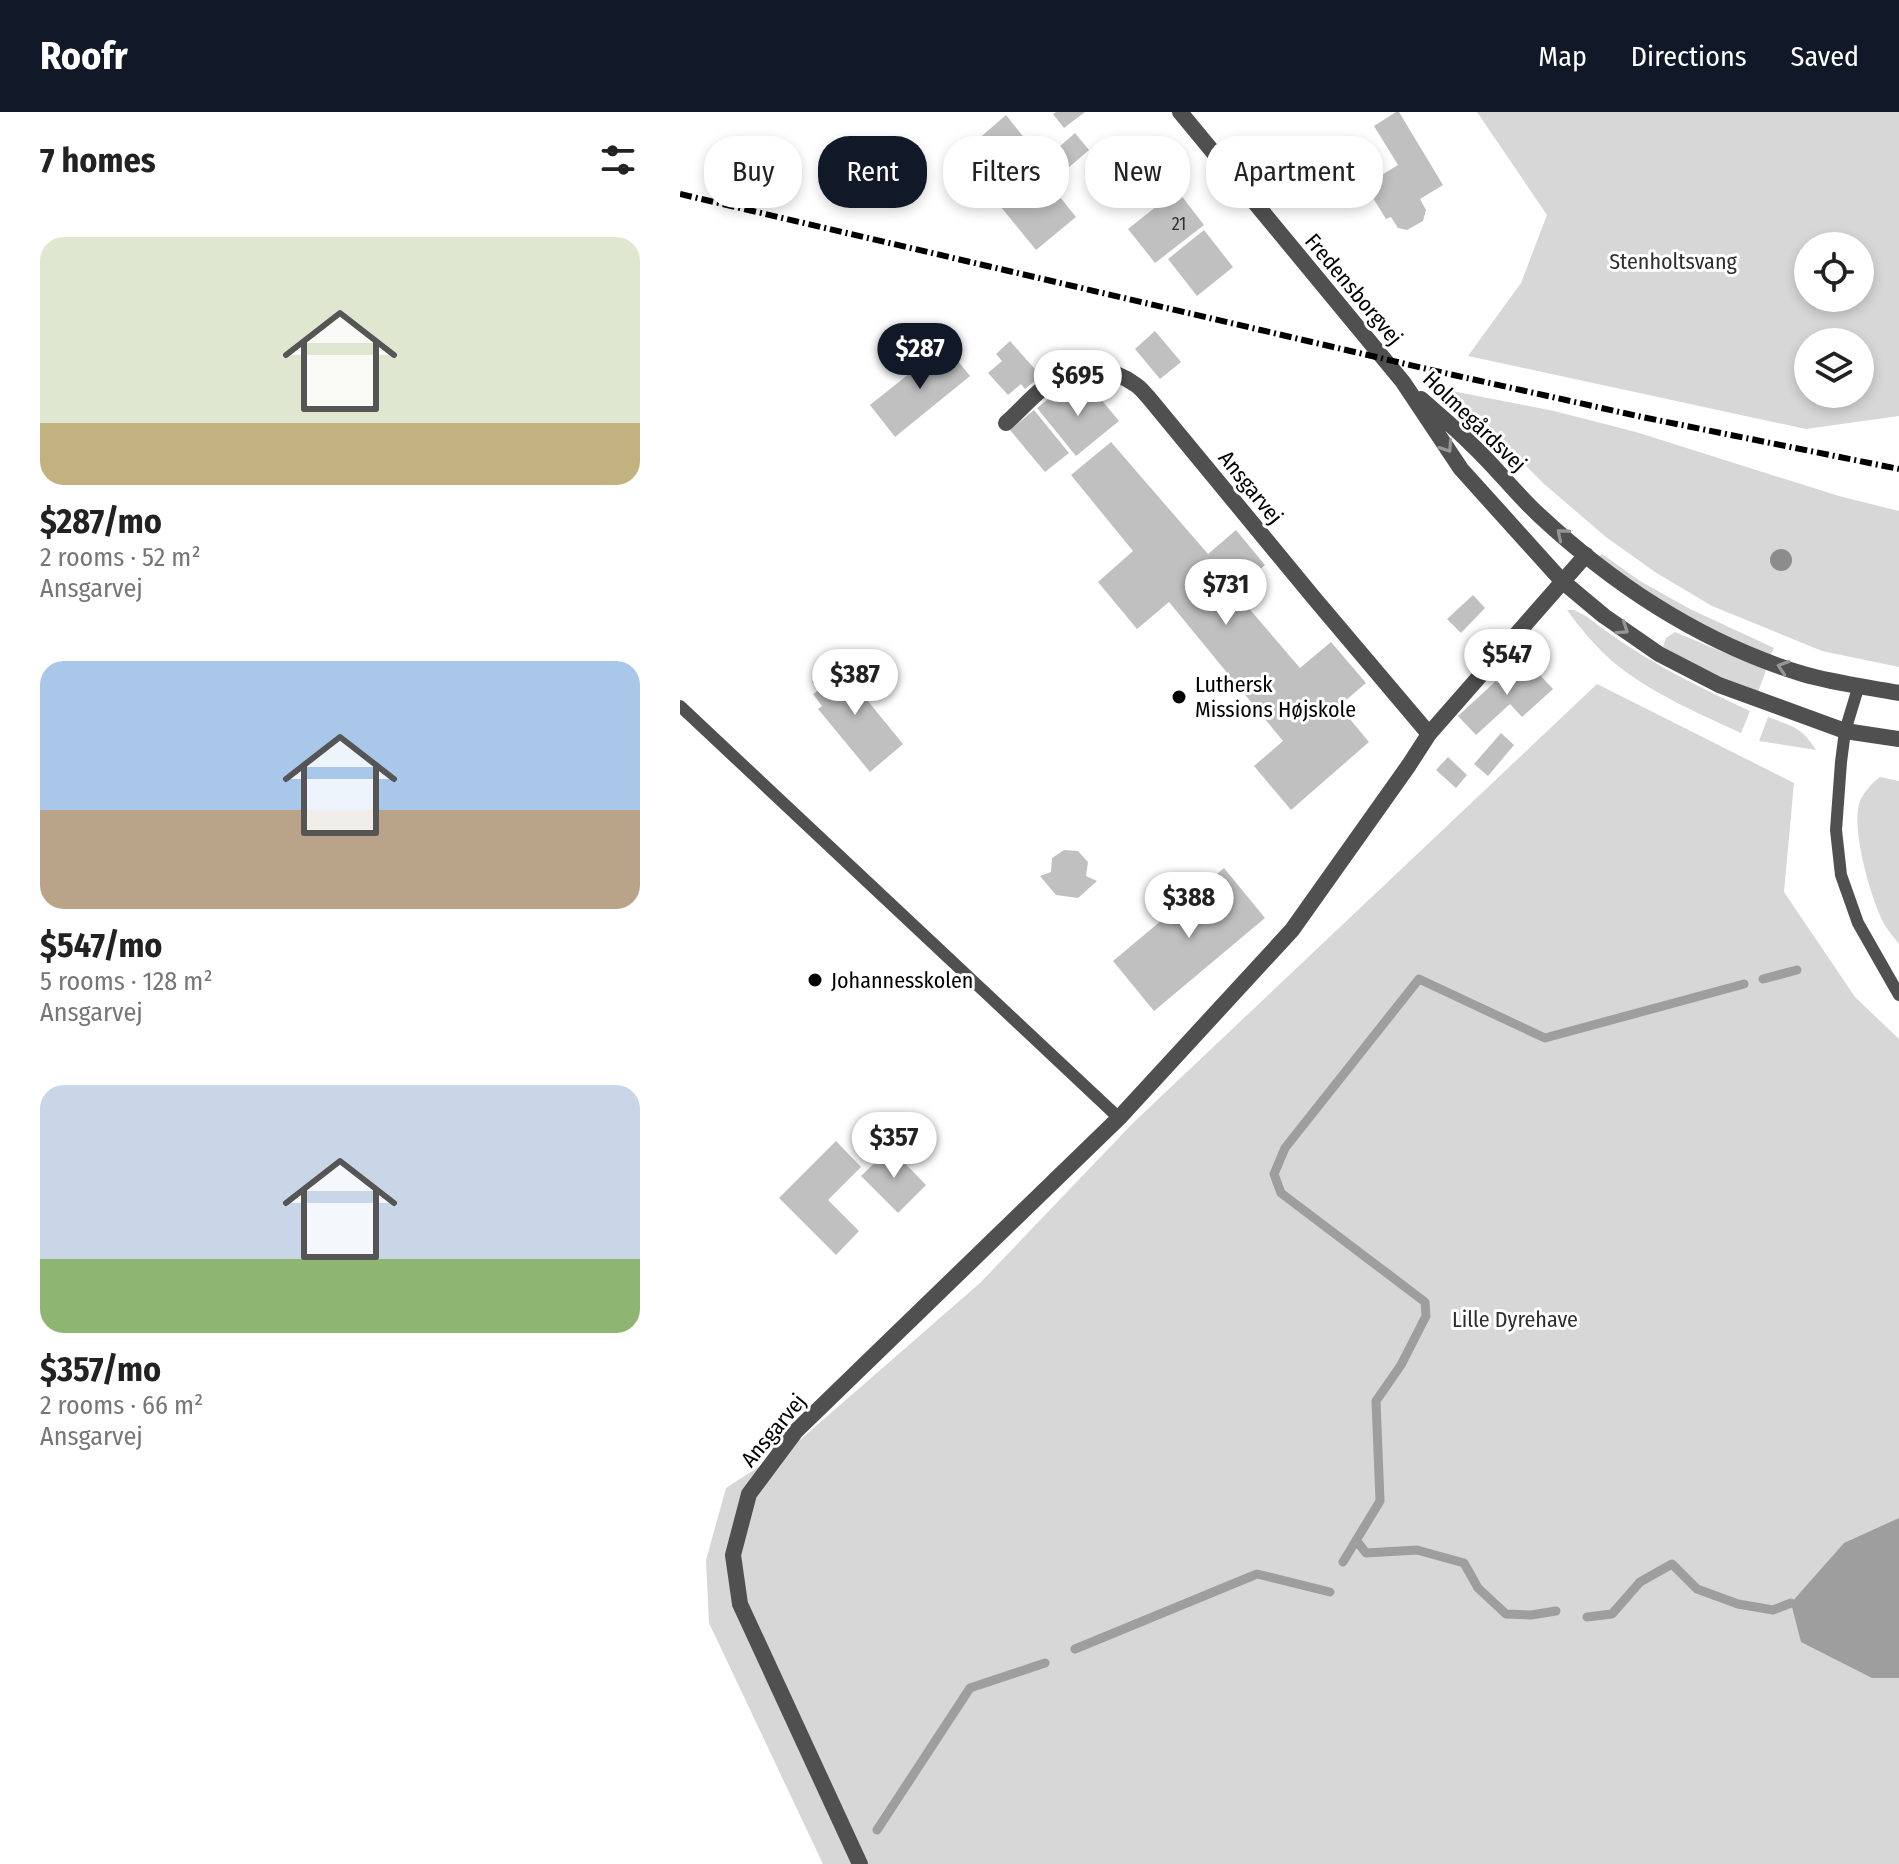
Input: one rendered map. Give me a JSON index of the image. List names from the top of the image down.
{
  "streets": {
    "street": ["Fredensborgvej", "Holmegårdsvej", "Ansgarvej"]
  },
  "crossings": [
    ["Fredensborgvej", "Holmegårdsvej"],
    ["Holmegårdsvej", "Ansgarvej"]
  ],
  "parks": ["Stenholtsvang", "Lille Dyrehave"],
  "places": ["Luthersk Missions Højskole", "Johannesskolen"],
  "house_numbers": ["21"],
  "page": {
    "header": "Roofr",
    "nav": ["Map", "Directions", "Saved"],
    "heading": "7 homes",
    "chip": [
      "Buy",
      "Rent",
      "Filters",
      "New",
      "Apartment"
    ],
    "list": [
      {
        "name": "$287/mo",
        "note": "2 rooms · 52 m² · Ansgarvej"
      },
      {
        "name": "$547/mo",
        "note": "5 rooms · 128 m² · Ansgarvej"
      },
      {
        "name": "$357/mo",
        "note": "2 rooms · 66 m² · Ansgarvej"
      }
    ],
    "price": [
      "$287",
      "$695",
      "$731",
      "$547",
      "$387",
      "$388",
      "$357"
    ]
  }
}
